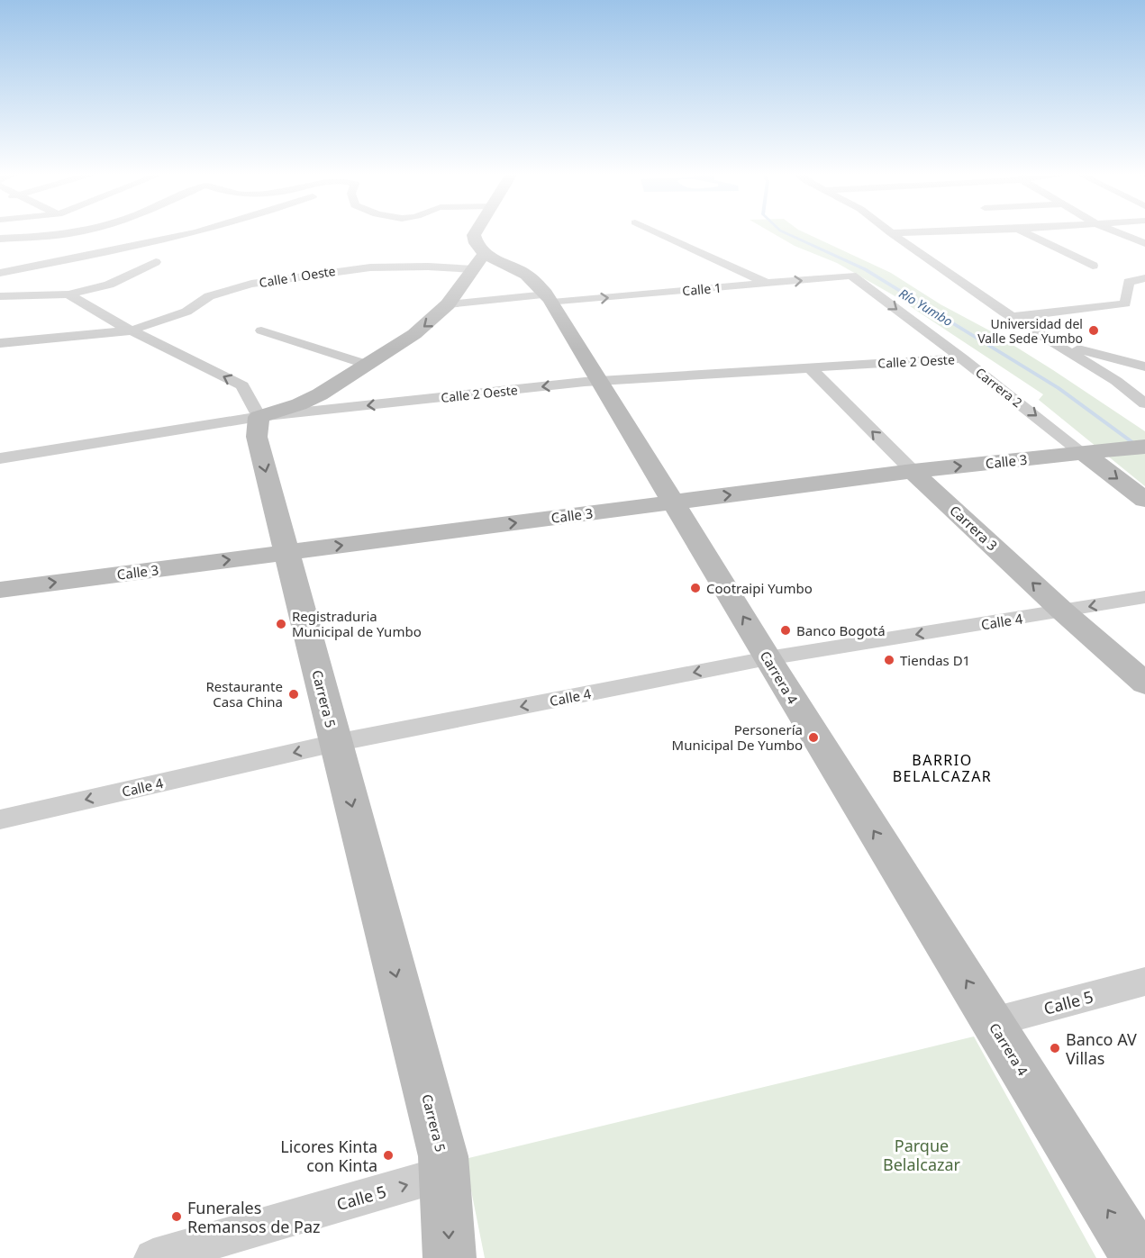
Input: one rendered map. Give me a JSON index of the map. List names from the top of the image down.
{
  "streets": {
    "main road": [
      "Carrera 2",
      "Calle 3",
      "Carrera 3",
      "Carrera 4",
      "Carrera 5"
    ],
    "street": [
      "Calle 1 Oeste",
      "Calle 1",
      "Calle 2 Oeste",
      "Calle 4",
      "Calle 5"
    ]
  },
  "crossings": [
    ["Calle 1 Oeste", "Calle 2 Oeste"],
    ["Calle 1 Oeste", "Carrera 4"],
    ["Calle 1 Oeste", "Carrera 5"],
    ["Calle 1", "Carrera 2"],
    ["Calle 1", "Carrera 4"],
    ["Calle 2 Oeste", "Carrera 2"],
    ["Calle 2 Oeste", "Carrera 3"],
    ["Calle 2 Oeste", "Carrera 4"],
    ["Calle 2 Oeste", "Carrera 5"],
    ["Carrera 2", "Calle 3"],
    ["Calle 3", "Carrera 3"],
    ["Calle 3", "Carrera 4"],
    ["Calle 3", "Carrera 5"],
    ["Carrera 3", "Calle 4"],
    ["Calle 4", "Carrera 4"],
    ["Calle 4", "Carrera 5"],
    ["Carrera 4", "Calle 5"],
    ["Carrera 5", "Calle 5"]
  ],
  "one_way": [
    "Calle 1",
    "Calle 3",
    "Calle 4",
    "Carrera 4",
    "Carrera 5",
    "Calle 5"
  ],
  "districts": ["BARRIO BELALCAZAR"],
  "water": ["Río Yumbo"],
  "parks": ["Parque Belalcazar"],
  "places": [
    "Universidad del Valle Sede Yumbo",
    "Cootraipi Yumbo",
    "Registraduria Municipal de Yumbo",
    "Banco Bogotá",
    "Tiendas D1",
    "Restaurante Casa China",
    "Personería Municipal De Yumbo",
    "Banco AV Villas",
    "Licores Kinta con Kinta",
    "Funerales Remansos de Paz"
  ]
}
